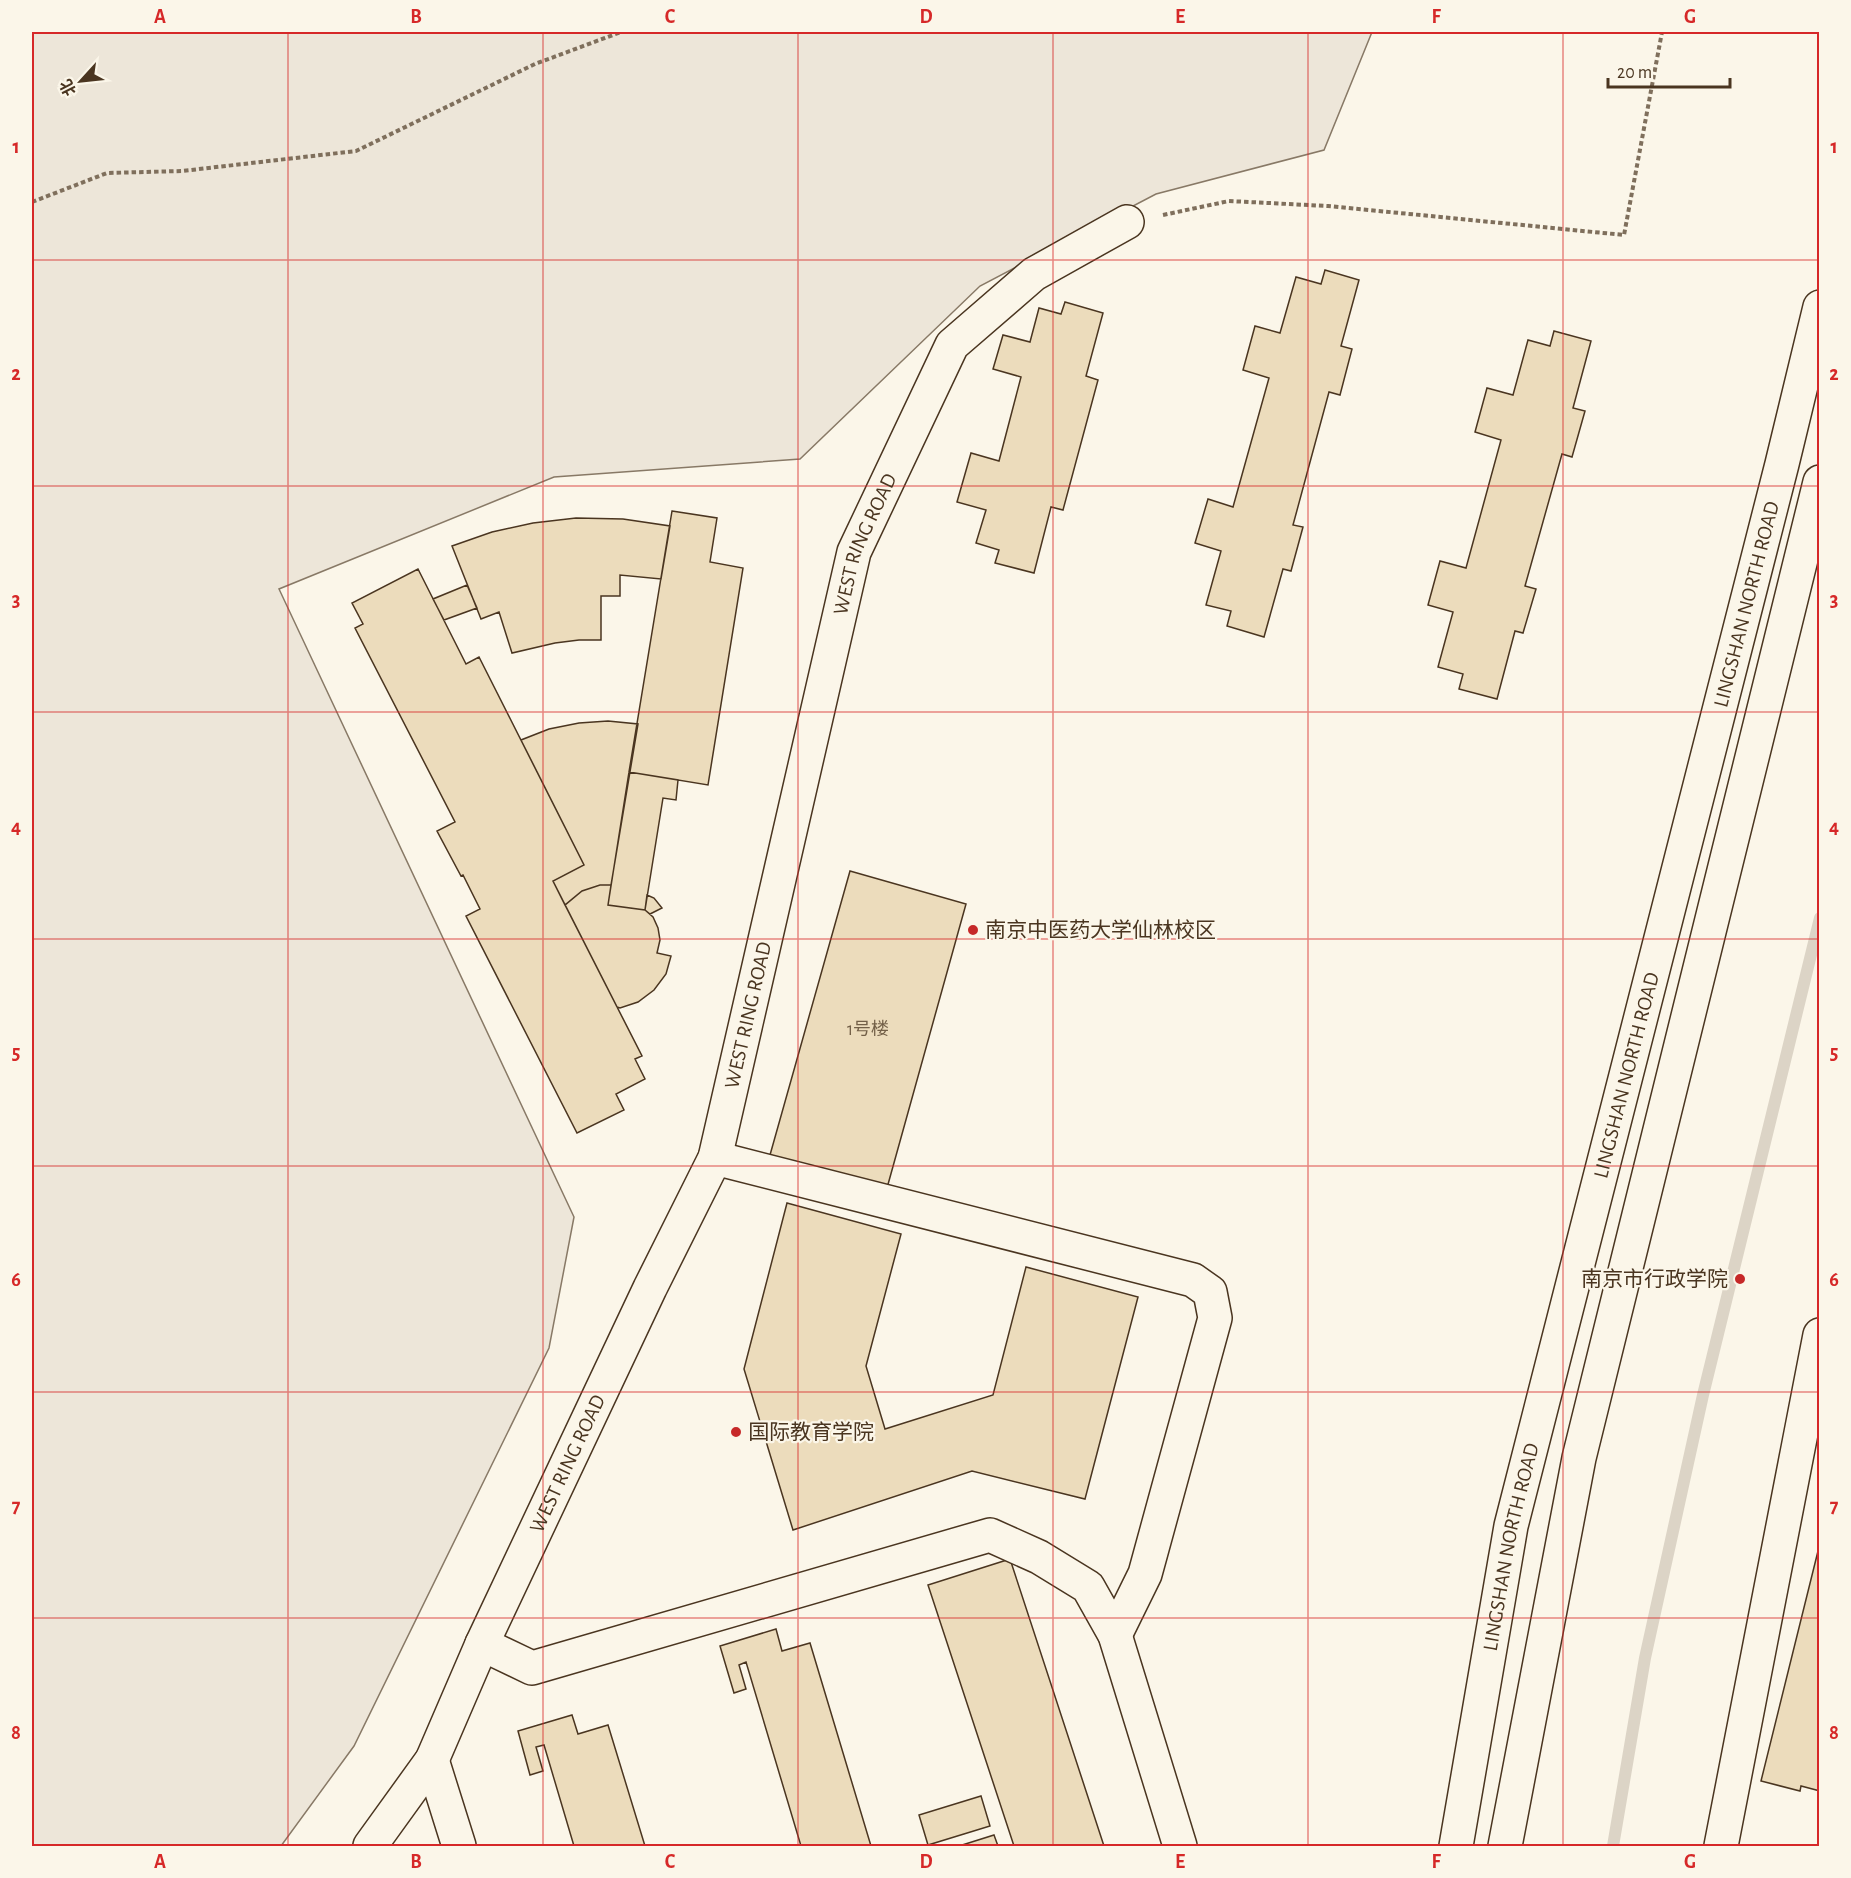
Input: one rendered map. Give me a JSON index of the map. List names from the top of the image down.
{
  "streets": {
    "main road": ["WEST RING ROAD", "LINGSHAN NORTH ROAD"]
  },
  "places": ["南京中医药大学仙林校区", "南京市行政学院", "国际教育学院"],
  "house_numbers": ["1号楼"],
  "scale_bar": "20 m",
  "north": "bottom left",
  "grid": {
    "columns": [
      "A",
      "B",
      "C",
      "D",
      "E",
      "F",
      "G"
    ],
    "rows": [
      "1",
      "2",
      "3",
      "4",
      "5",
      "6",
      "7",
      "8"
    ]
  }
}
